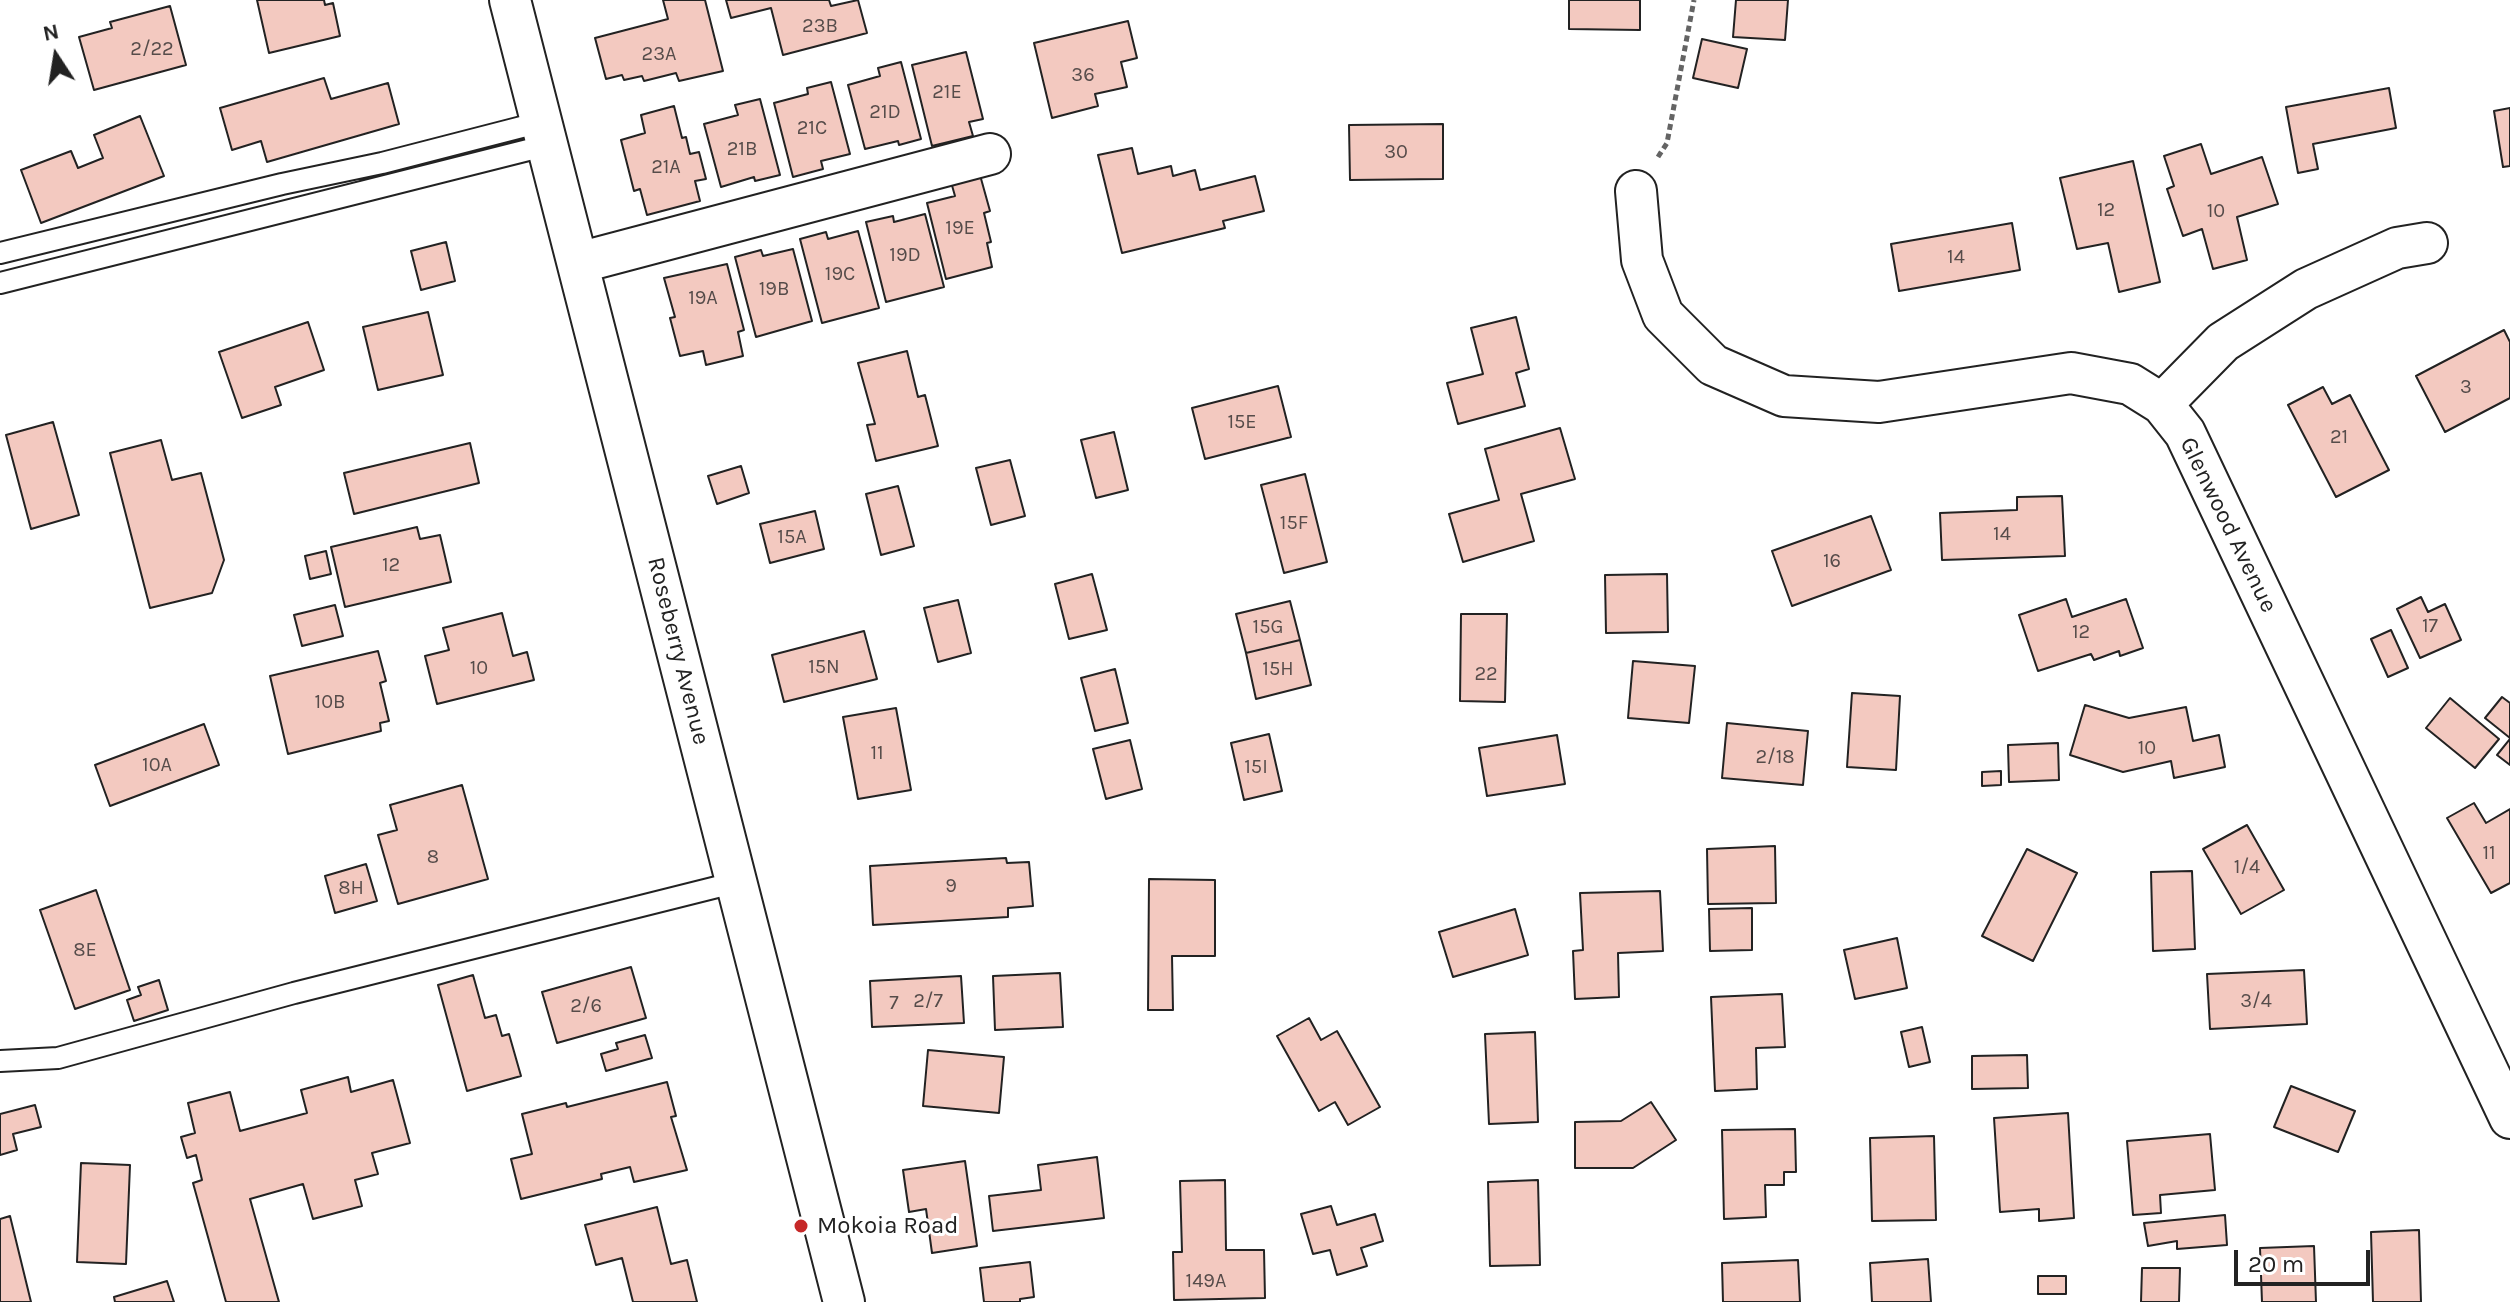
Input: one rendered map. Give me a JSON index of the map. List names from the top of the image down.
{
  "streets": {
    "street": ["Glenwood Avenue", "Roseberry Avenue"]
  },
  "places": ["Mokoia Road"],
  "house_numbers": [
    "23B",
    "2/22",
    "23A",
    "36",
    "21E",
    "21D",
    "21C",
    "21B",
    "30",
    "21A",
    "12",
    "10",
    "19E",
    "19D",
    "14",
    "19C",
    "19B",
    "19A",
    "3",
    "15E",
    "21",
    "15F",
    "14",
    "15A",
    "16",
    "12",
    "17",
    "15G",
    "12",
    "15N",
    "10",
    "15H",
    "22",
    "10B",
    "10",
    "11",
    "2/18",
    "10A",
    "15I",
    "11",
    "8",
    "1/4",
    "9",
    "8H",
    "8E",
    "2/7",
    "3/4",
    "7",
    "2/6",
    "149A"
  ],
  "scale_bar": "20 m",
  "north": "top"
}
